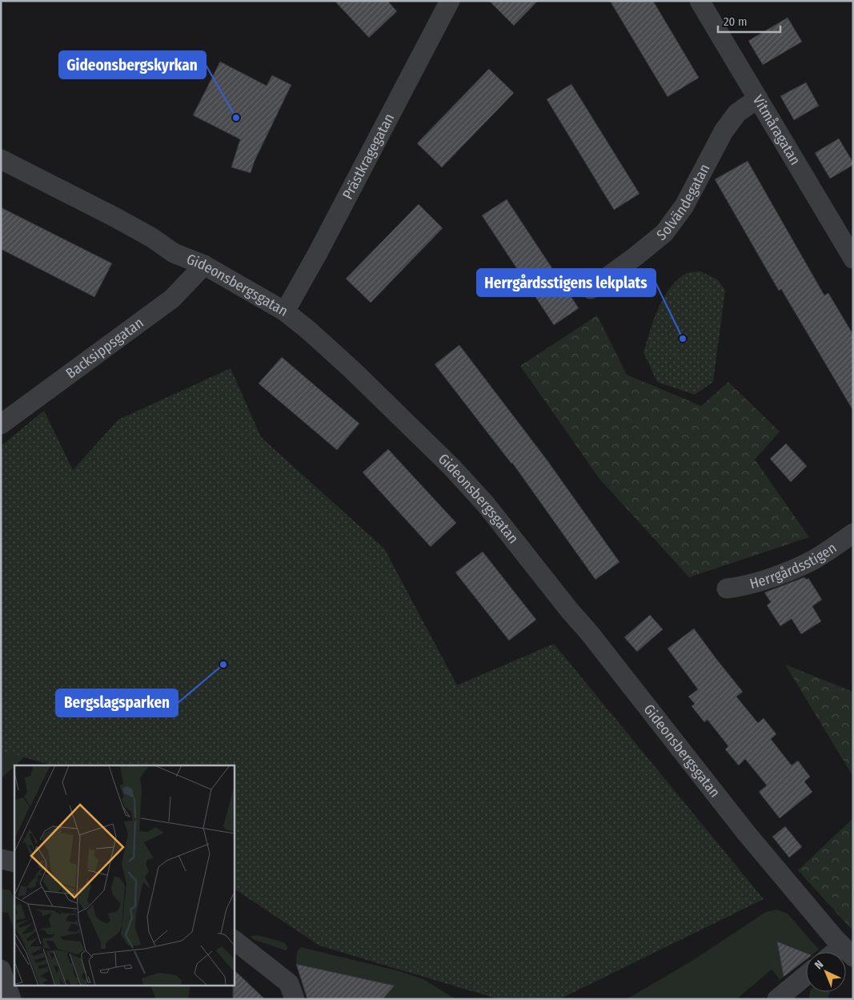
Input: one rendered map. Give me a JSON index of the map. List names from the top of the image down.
{
  "streets": {
    "street": [
      "Vitmåragatan",
      "Prästkragegatan",
      "Solvändegatan",
      "Gideonsbergsgatan",
      "Backsippsgatan",
      "Herrgårdsstigen"
    ]
  },
  "crossings": [
    ["Vitmåragatan", "Solvändegatan"],
    ["Prästkragegatan", "Gideonsbergsgatan"],
    ["Gideonsbergsgatan", "Backsippsgatan"]
  ],
  "places": ["Gideonsbergskyrkan", "Herrgårdsstigens lekplats", "Bergslagsparken"],
  "scale_bar": "20 m",
  "north": "top left"
}
